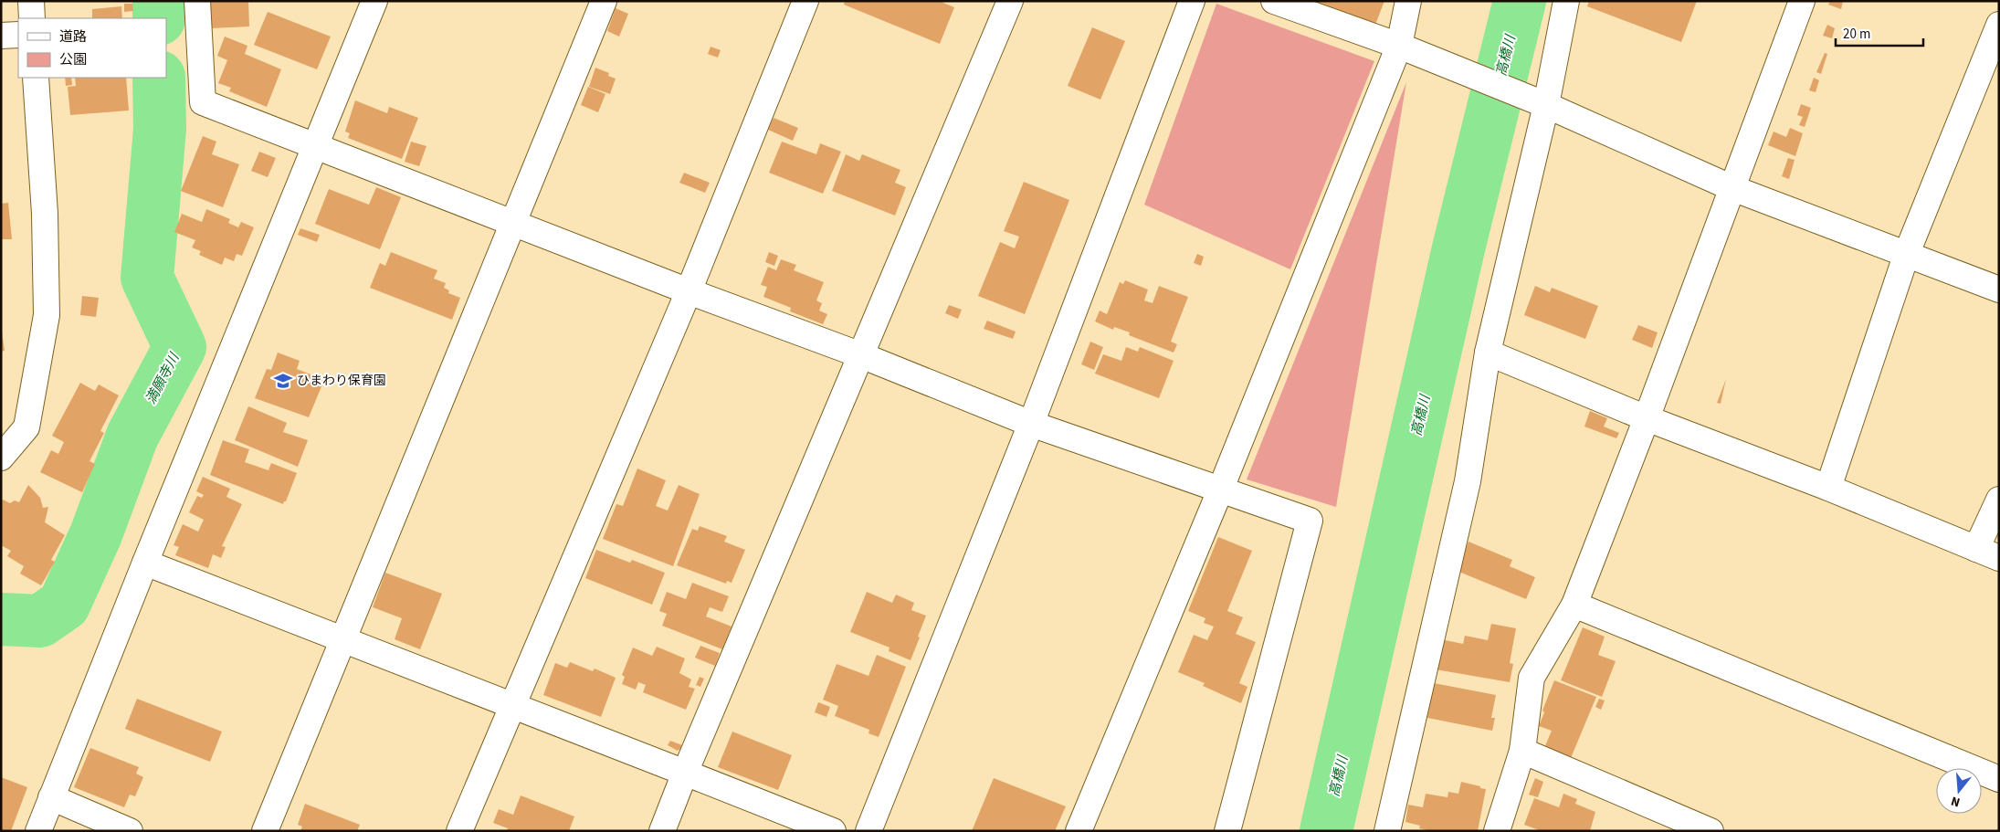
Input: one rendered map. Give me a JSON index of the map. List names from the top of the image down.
{
  "water": ["高橋川", "満願寺川"],
  "places": {
    "school or university": ["ひまわり保育園"]
  },
  "legend": ["道路", "公園"],
  "scale_bar": "20 m",
  "north": "bottom"
}
